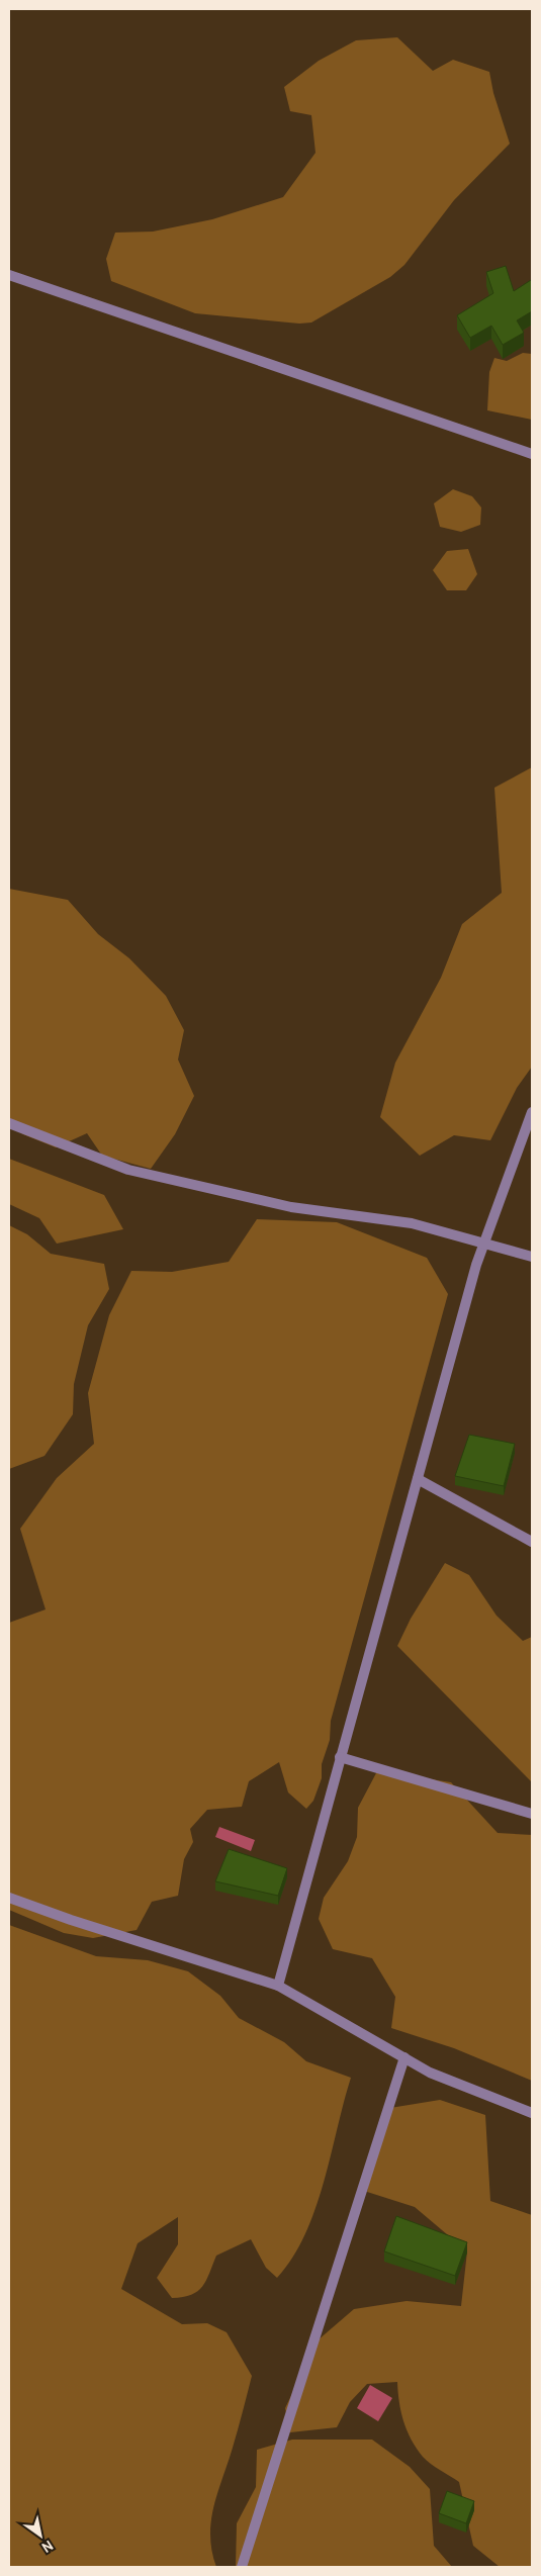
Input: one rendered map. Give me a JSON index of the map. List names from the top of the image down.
{
  "north": "bottom right"
}
